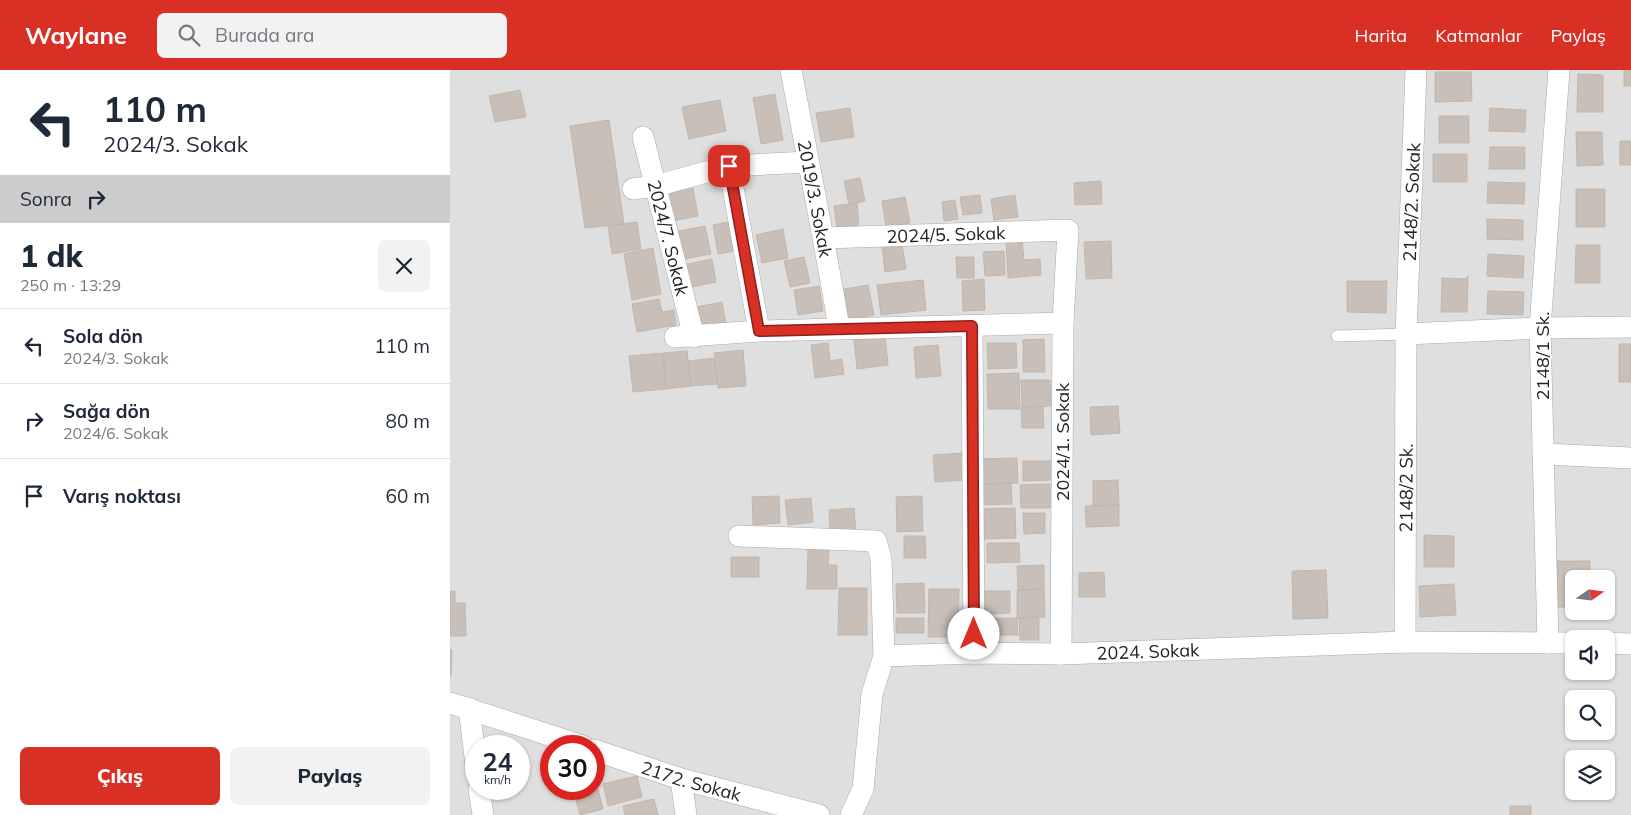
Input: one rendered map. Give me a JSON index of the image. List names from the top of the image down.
{
  "streets": {
    "street": [
      "2019/3. Sokak",
      "2148/2. Sokak",
      "2024/5. Sokak",
      "2024/7. Sokak",
      "2148/1 Sk.",
      "2024/1. Sokak",
      "2148/2 Sk.",
      "2024. Sokak",
      "2172. Sokak"
    ]
  },
  "crossings": [
    ["2019/3. Sokak", "2024/5. Sokak"],
    ["2148/2. Sokak", "2148/2 Sk."],
    ["2024/5. Sokak", "2024/1. Sokak"],
    ["2148/1 Sk.", "2024. Sokak"],
    ["2024/1. Sokak", "2024. Sokak"],
    ["2148/2 Sk.", "2024. Sokak"]
  ],
  "north": "right",
  "page": {
    "header": "Waylane",
    "search": "Burada ara",
    "nav": ["Harita", "Katmanlar", "Paylaş"],
    "turn": ["110 m", "2024/3. Sokak"],
    "then": "Sonra",
    "heading": ["1 dk", "250 m · 13:29"],
    "list": [
      {
        "name": "Sola dön",
        "note": "2024/3. Sokak",
        "value": "110 m"
      },
      {
        "name": "Sağa dön",
        "note": "2024/6. Sokak",
        "value": "80 m"
      },
      {
        "name": "Varış noktası",
        "value": "60 m"
      }
    ],
    "speed": "24 km/h",
    "limit": "30",
    "buttons": ["Çıkış", "Paylaş"]
  }
}
